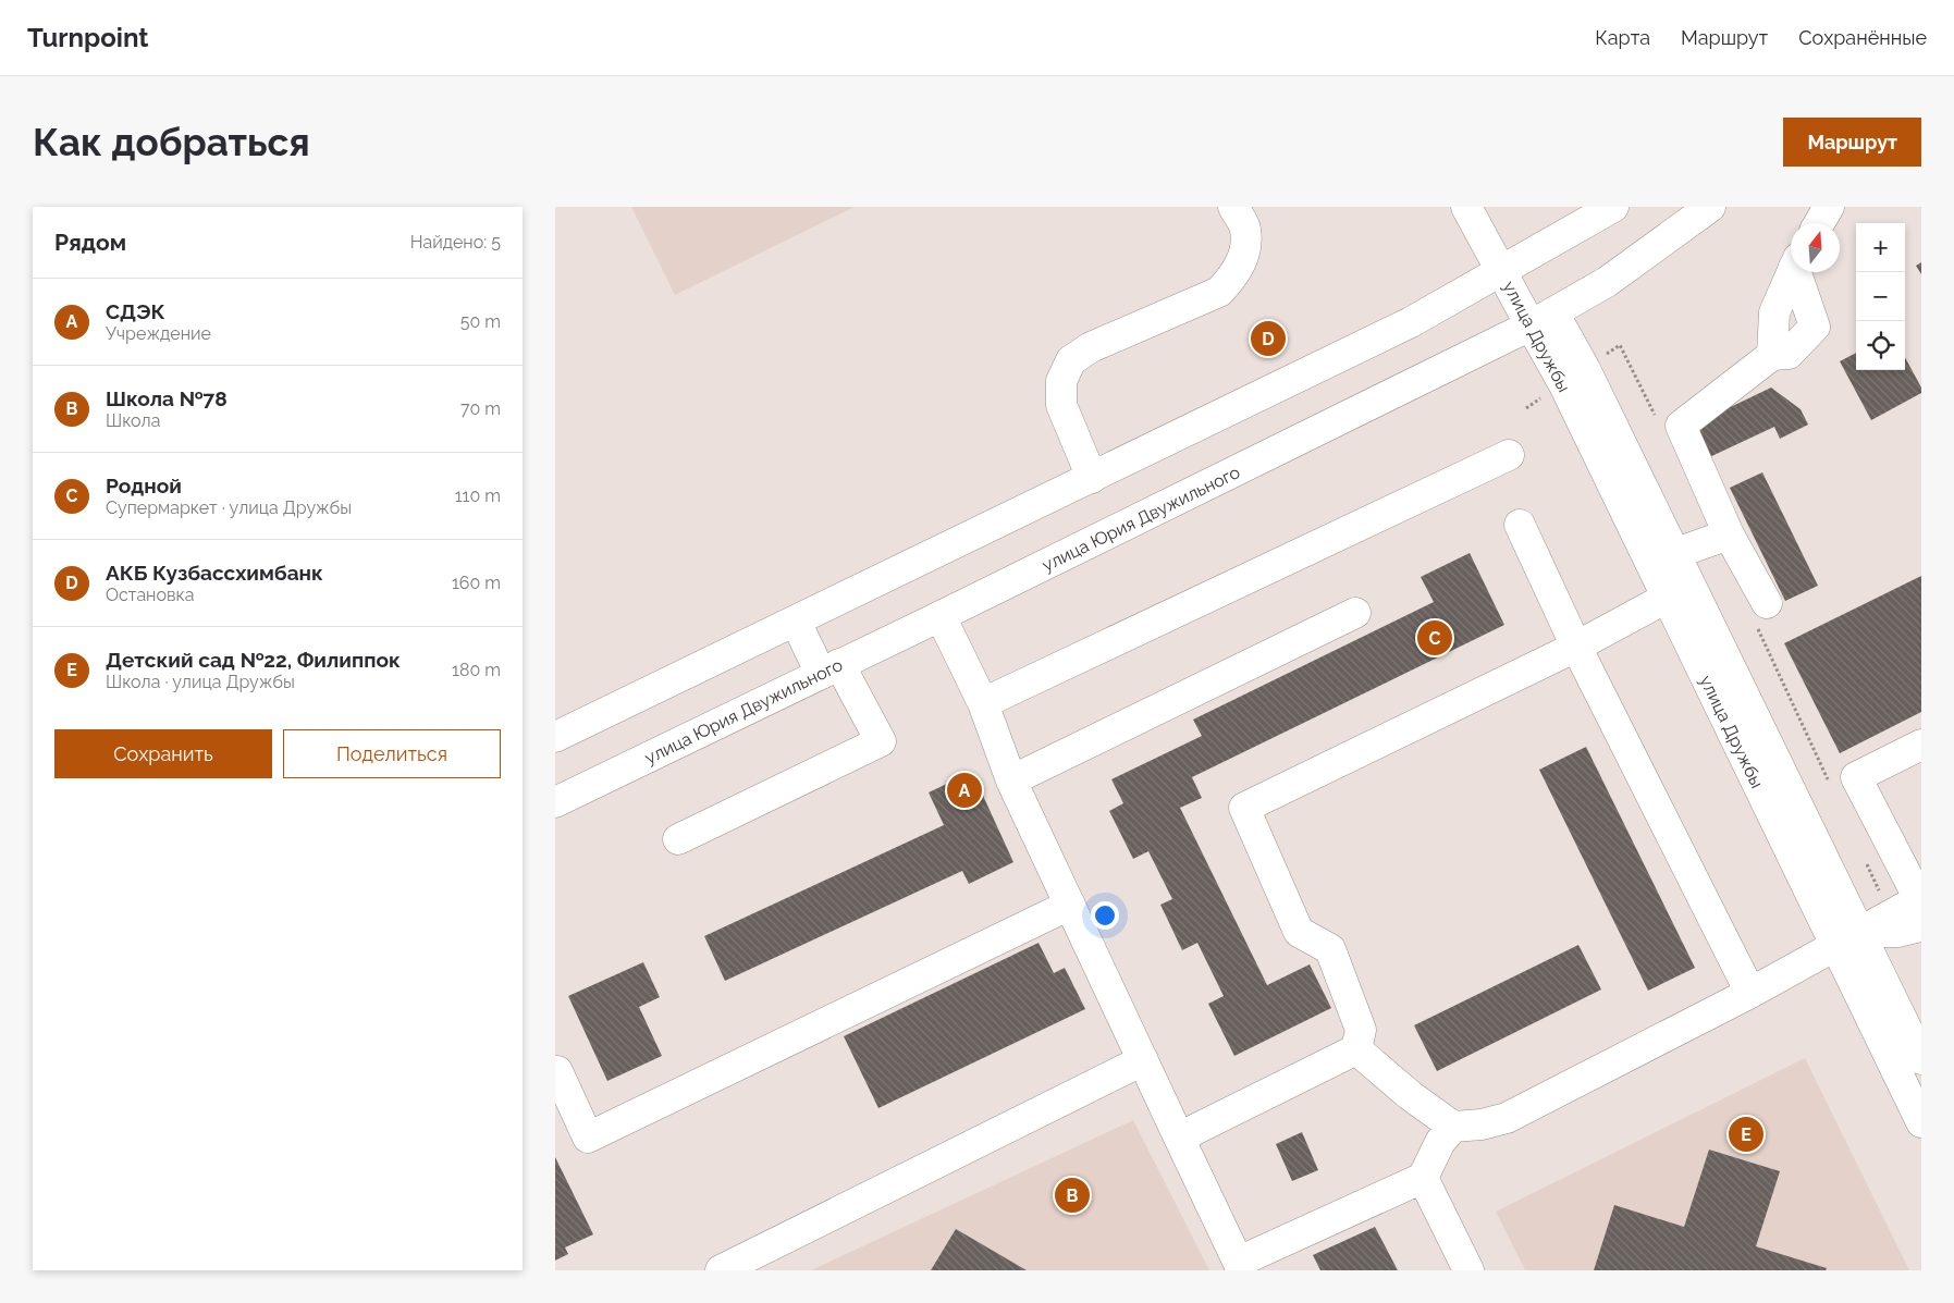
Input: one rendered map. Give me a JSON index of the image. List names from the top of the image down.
{
  "streets": {
    "main road": ["улица Дружбы", "улица Юрия Двужильного"]
  },
  "crossings": [
    ["улица Дружбы", "улица Юрия Двужильного"]
  ],
  "north": "top",
  "page": {
    "header": "Turnpoint",
    "nav": ["Карта", "Маршрут", "Сохранённые"],
    "buttons": [
      "Маршрут",
      ["Сохранить", "Поделиться"]
    ],
    "title": "Как добраться",
    "heading": ["Рядом", "Найдено: 5"],
    "map_buttons": ["+", "−"],
    "list": [
      {
        "mark": "A",
        "name": "СДЭК",
        "note": "Учреждение",
        "value": "50 m"
      },
      {
        "mark": "B",
        "name": "Школа №78",
        "note": "Школа",
        "value": "70 m"
      },
      {
        "mark": "C",
        "name": "Родной",
        "note": "Супермаркет · улица Дружбы",
        "value": "110 m"
      },
      {
        "mark": "D",
        "name": "АКБ Кузбассхимбанк",
        "note": "Остановка",
        "value": "160 m"
      },
      {
        "mark": "E",
        "name": "Детский сад №22, Филиппок",
        "note": "Школа · улица Дружбы",
        "value": "180 m"
      }
    ],
    "pins": [
      "D",
      "C",
      "A",
      "E",
      "B"
    ]
  }
}
